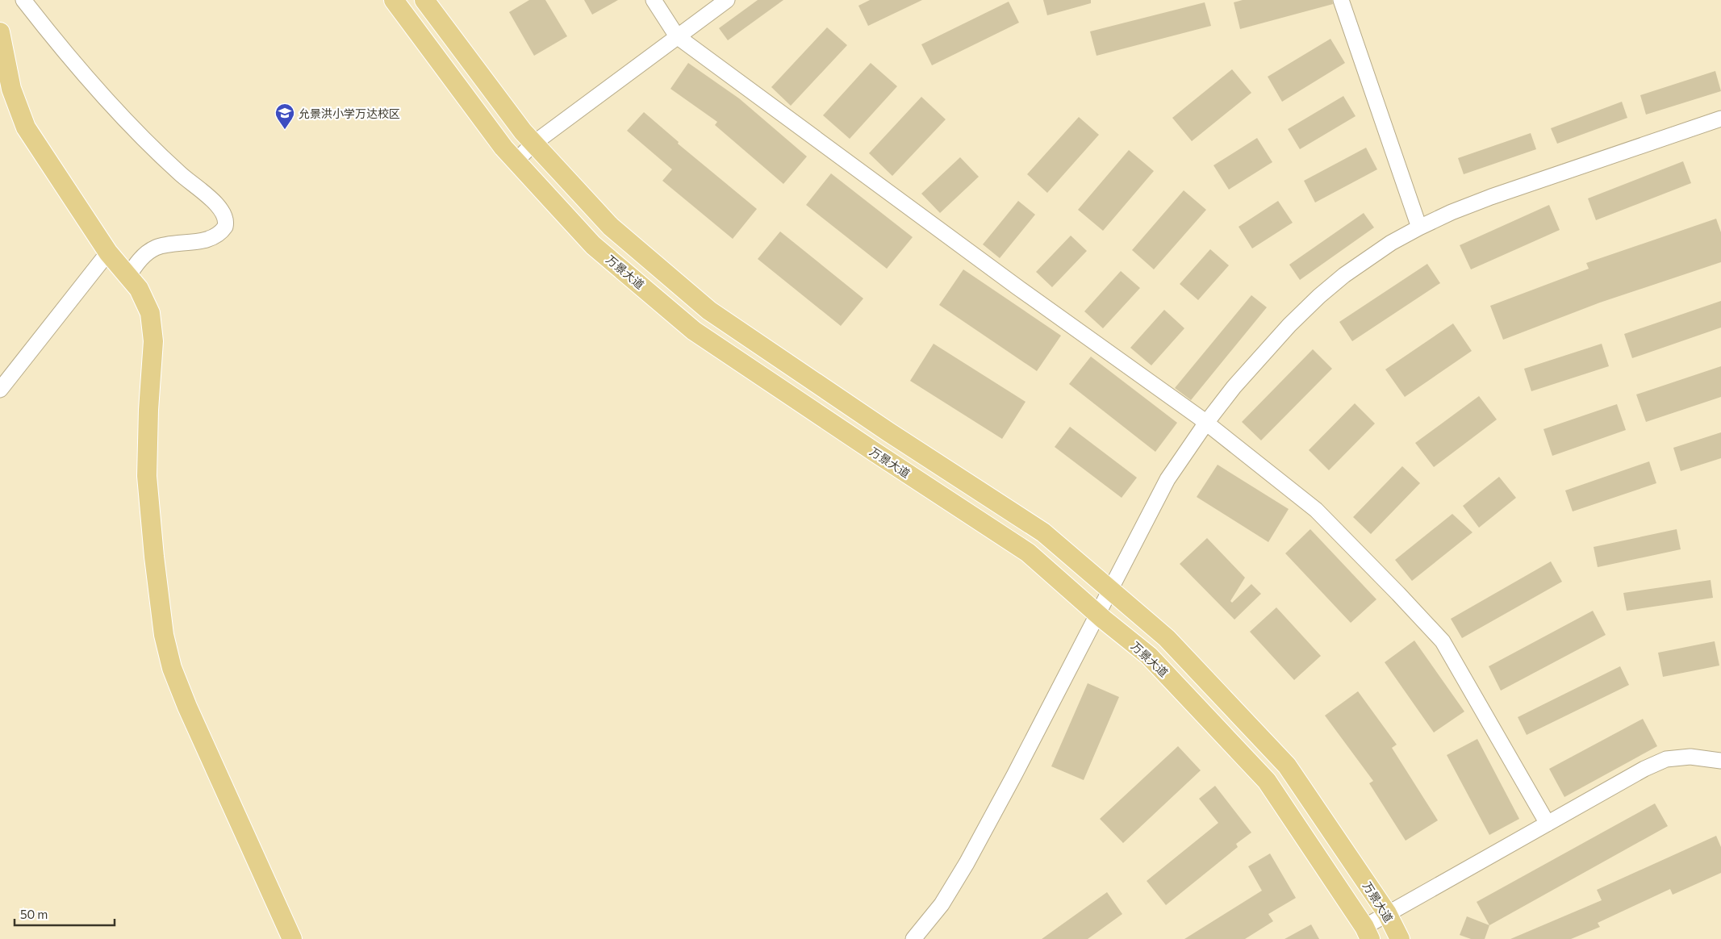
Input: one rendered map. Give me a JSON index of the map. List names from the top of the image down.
{
  "streets": {
    "main road": ["万景大道"]
  },
  "places": {
    "school or university": ["允景洪小学万达校区"]
  },
  "scale_bar": "50 m"
}
